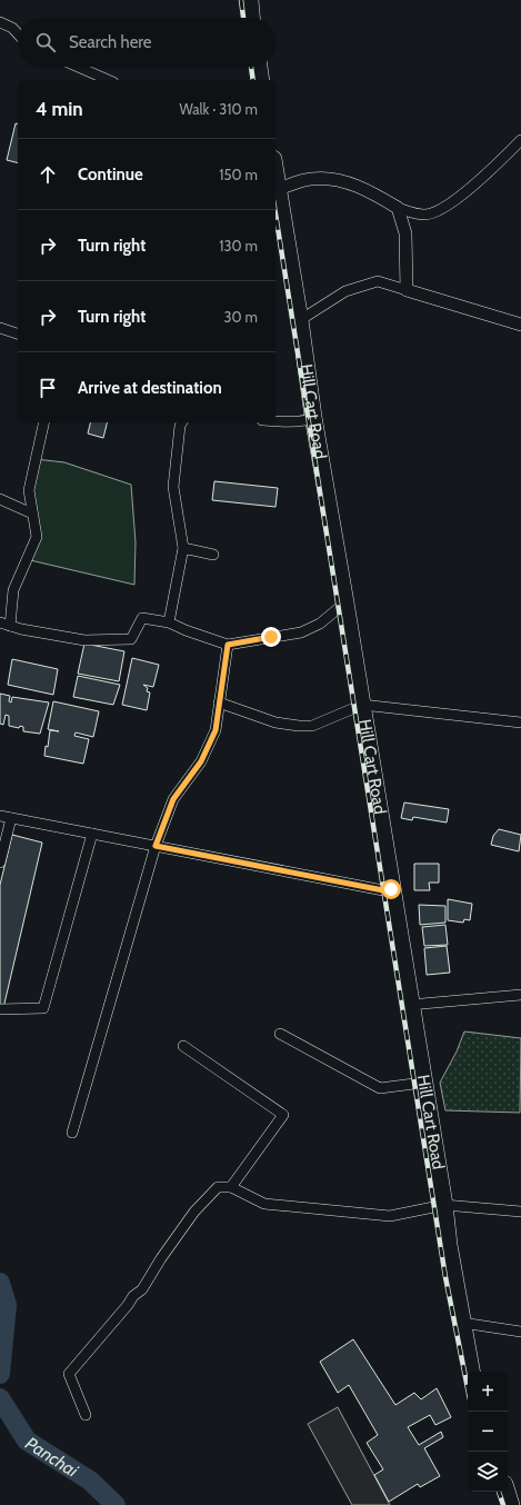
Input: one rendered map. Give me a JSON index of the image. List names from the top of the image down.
{
  "streets": {
    "highway": ["Hill Cart Road"]
  },
  "water": ["Panchai"],
  "page": {
    "search": "Search here",
    "heading": ["4 min", "Walk · 310 m"],
    "list": [
      ["Continue", "150 m"],
      ["Turn right", "130 m"],
      ["Turn right", "30 m"],
      "Arrive at destination"
    ],
    "map_buttons": ["+", "−"]
  }
}
